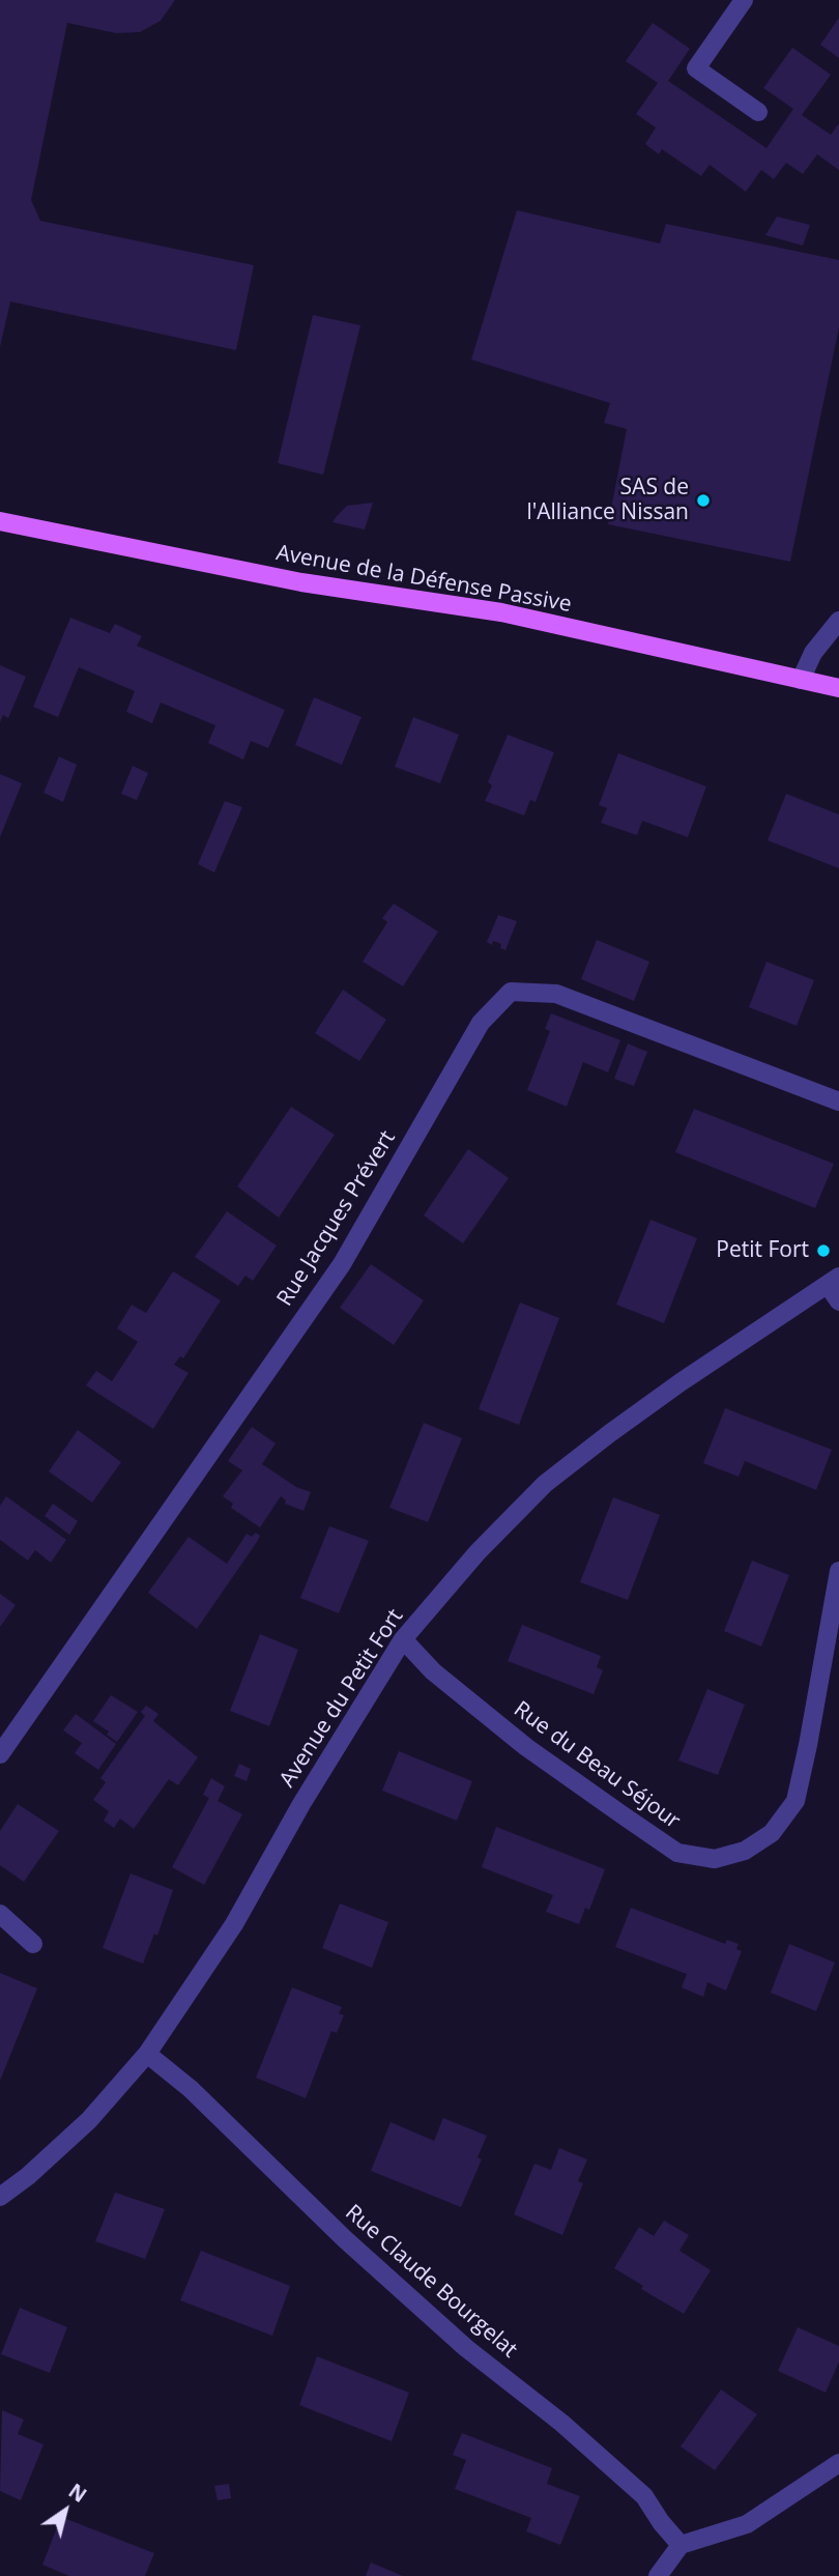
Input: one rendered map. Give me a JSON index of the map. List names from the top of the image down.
{
  "streets": {
    "main road": ["Avenue de la Défense Passive"],
    "street": [
      "Rue Jacques Prévert",
      "Avenue du Petit Fort",
      "Rue du Beau Séjour",
      "Rue Claude Bourgelat"
    ]
  },
  "crossings": [
    ["Avenue du Petit Fort", "Rue du Beau Séjour"],
    ["Avenue du Petit Fort", "Rue Claude Bourgelat"]
  ],
  "places": ["SAS de l'Alliance Nissan", "Petit Fort"],
  "north": "top right"
}
